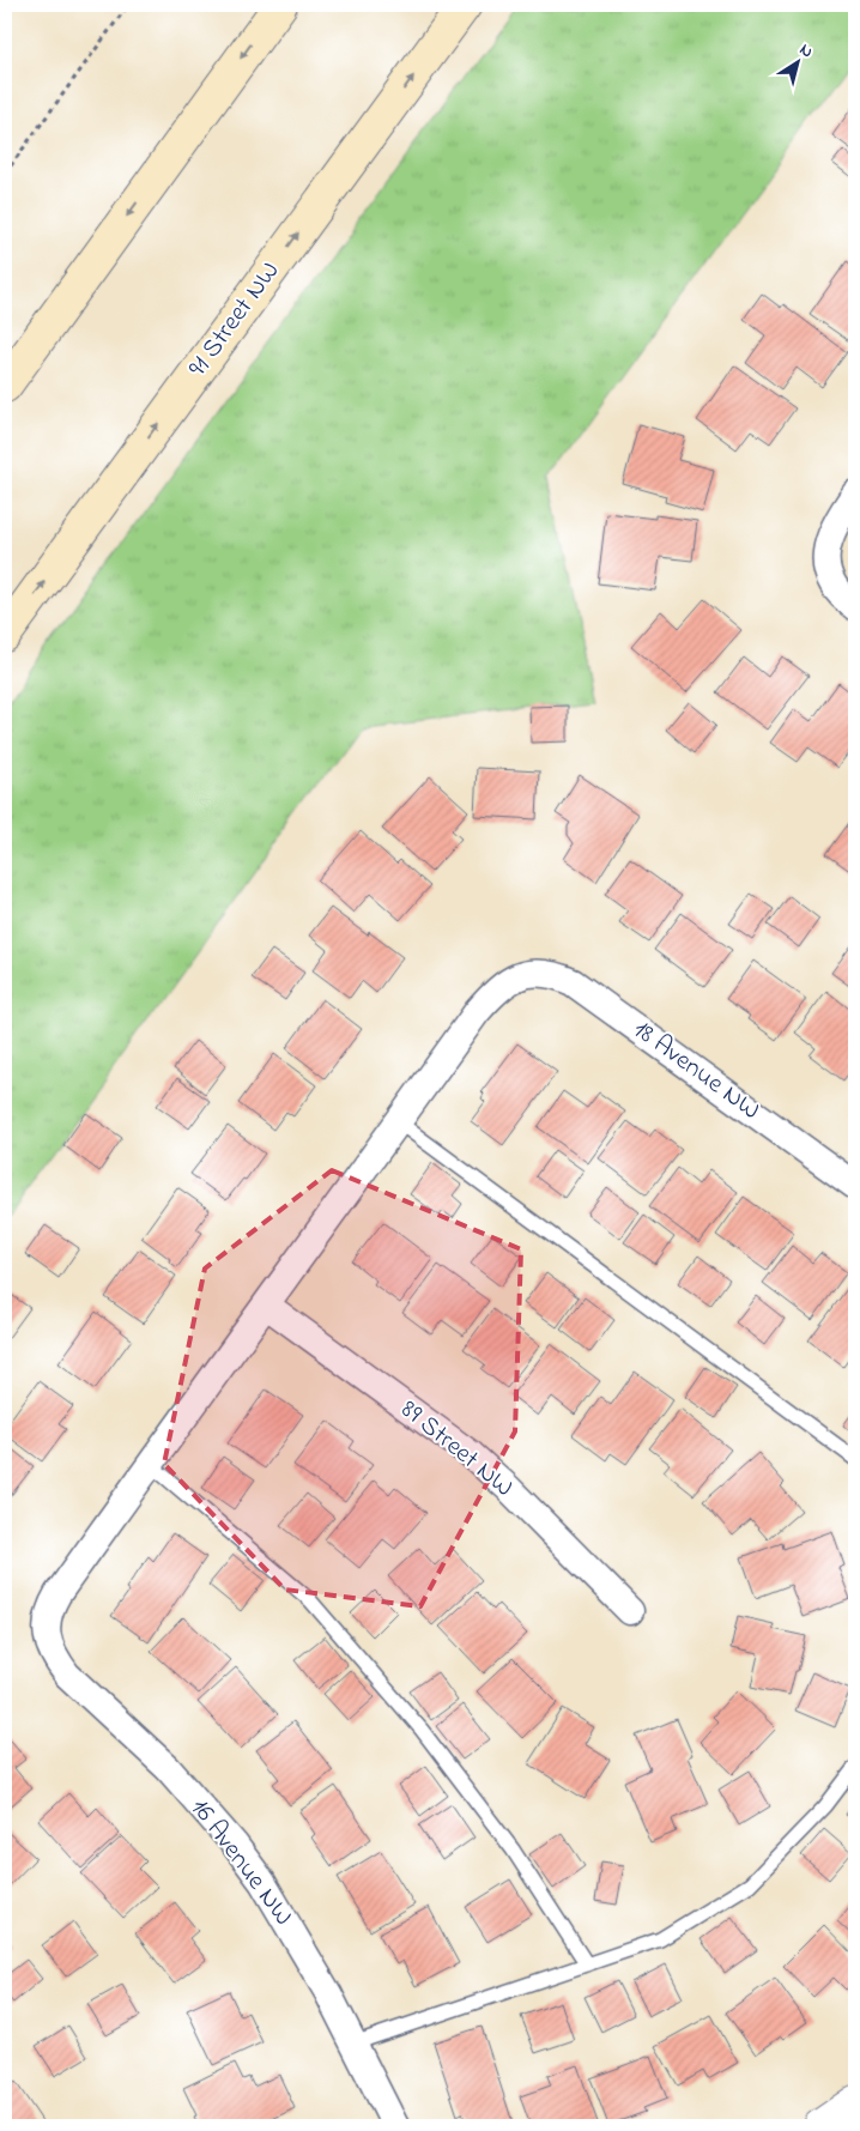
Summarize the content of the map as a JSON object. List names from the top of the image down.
{
  "streets": {
    "main road": ["91 Street NW"],
    "street": ["18 Avenue NW", "89 Street NW", "16 Avenue NW"]
  },
  "north": "top right"
}
